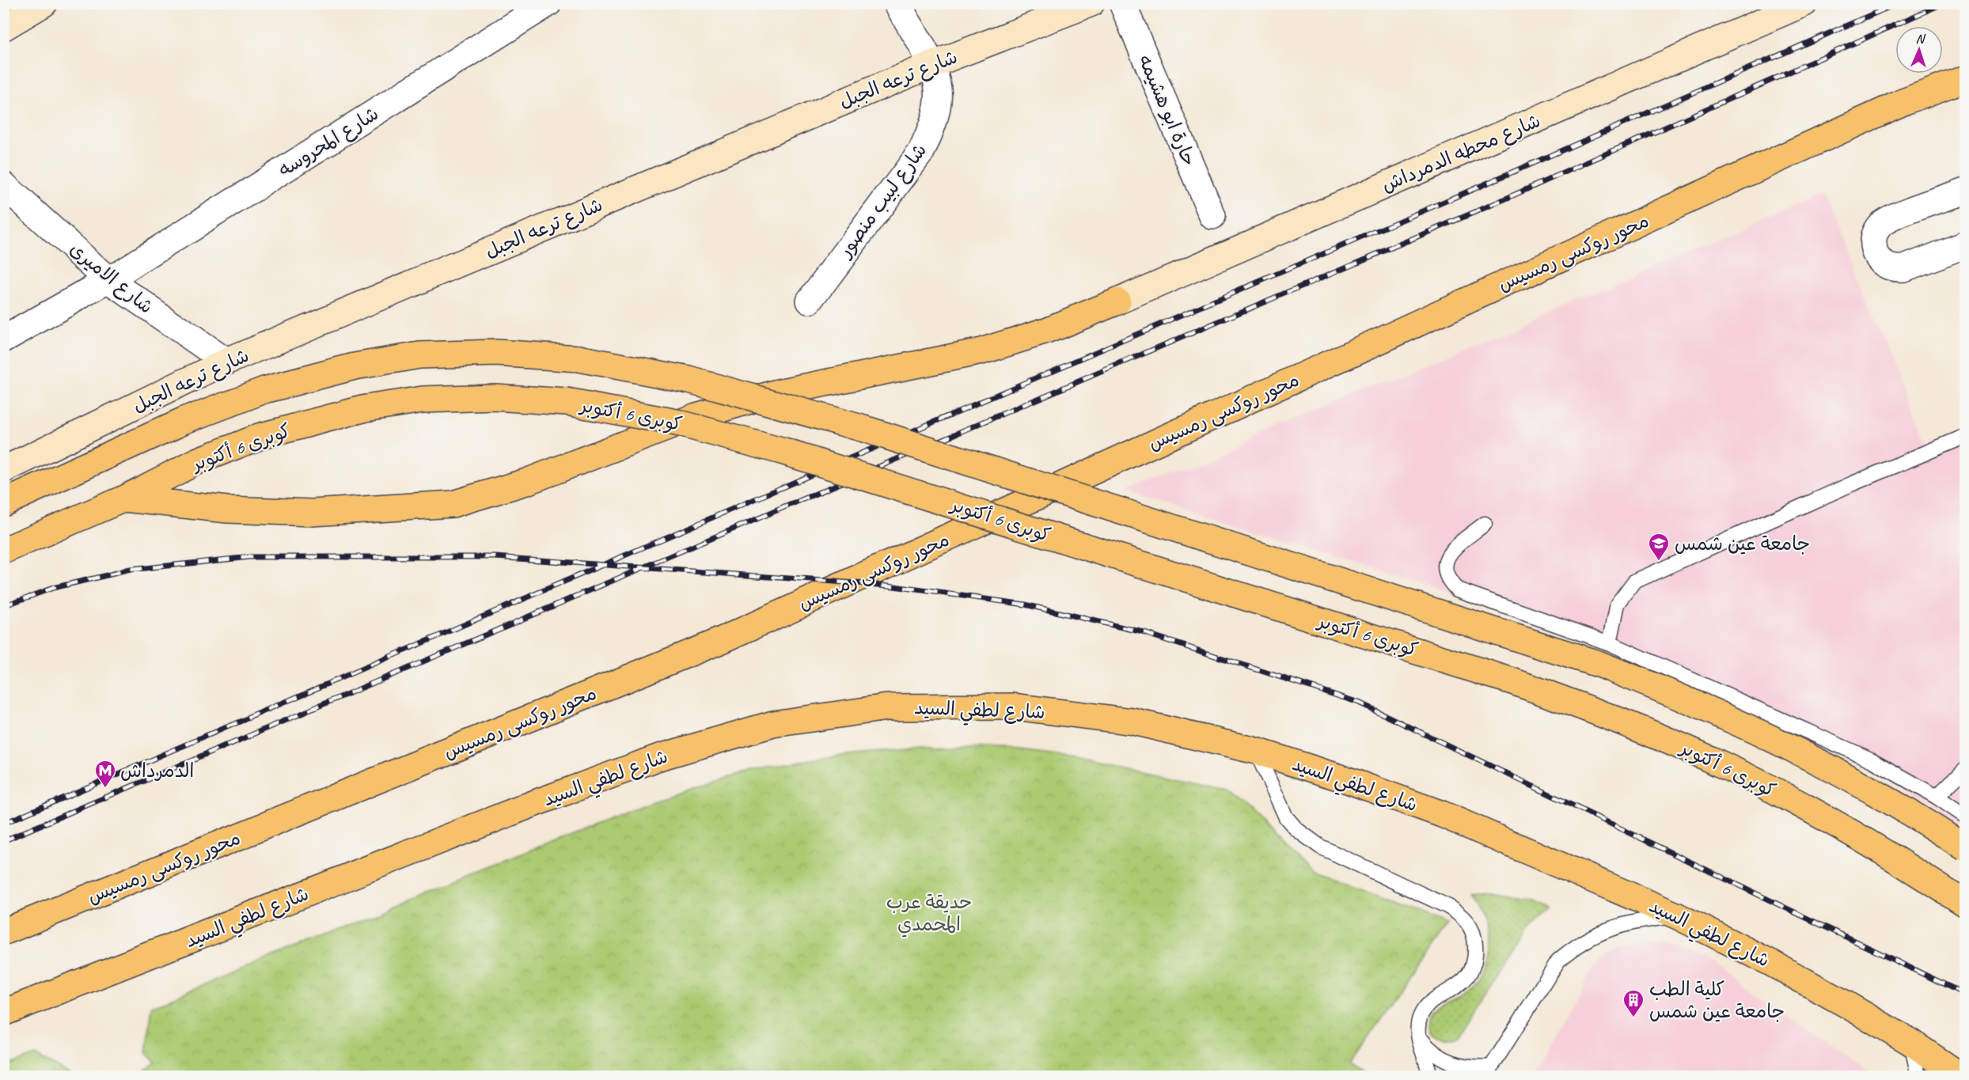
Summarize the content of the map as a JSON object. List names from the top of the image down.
{
  "streets": {
    "main road": [
      "شارع ترعه الجبل",
      "شارع محطه الدمرداش",
      "محور روكسى رمسيس",
      "كوبرى 6 أكتوبر",
      "شارع لطفي السيد"
    ],
    "street": [
      "حارة ابو هشيمه",
      "شارع المحروسه",
      "شارع لبيب منصور",
      "شارع الاميرى"
    ]
  },
  "crossings": [
    ["شارع ترعه الجبل", "شارع لبيب منصور"],
    ["شارع ترعه الجبل", "شارع الاميرى"],
    ["شارع المحروسه", "شارع الاميرى"],
    ["شارع محطه الدمرداش", "كوبرى 6 أكتوبر"]
  ],
  "parks": ["حديقة عرب المحمدي"],
  "places": {
    "school or university": ["جامعة عين شمس"],
    "metro station": ["الدمرداش"],
    "building": ["كلية الطب جامعة عين شمس"]
  },
  "north": "top"
}
